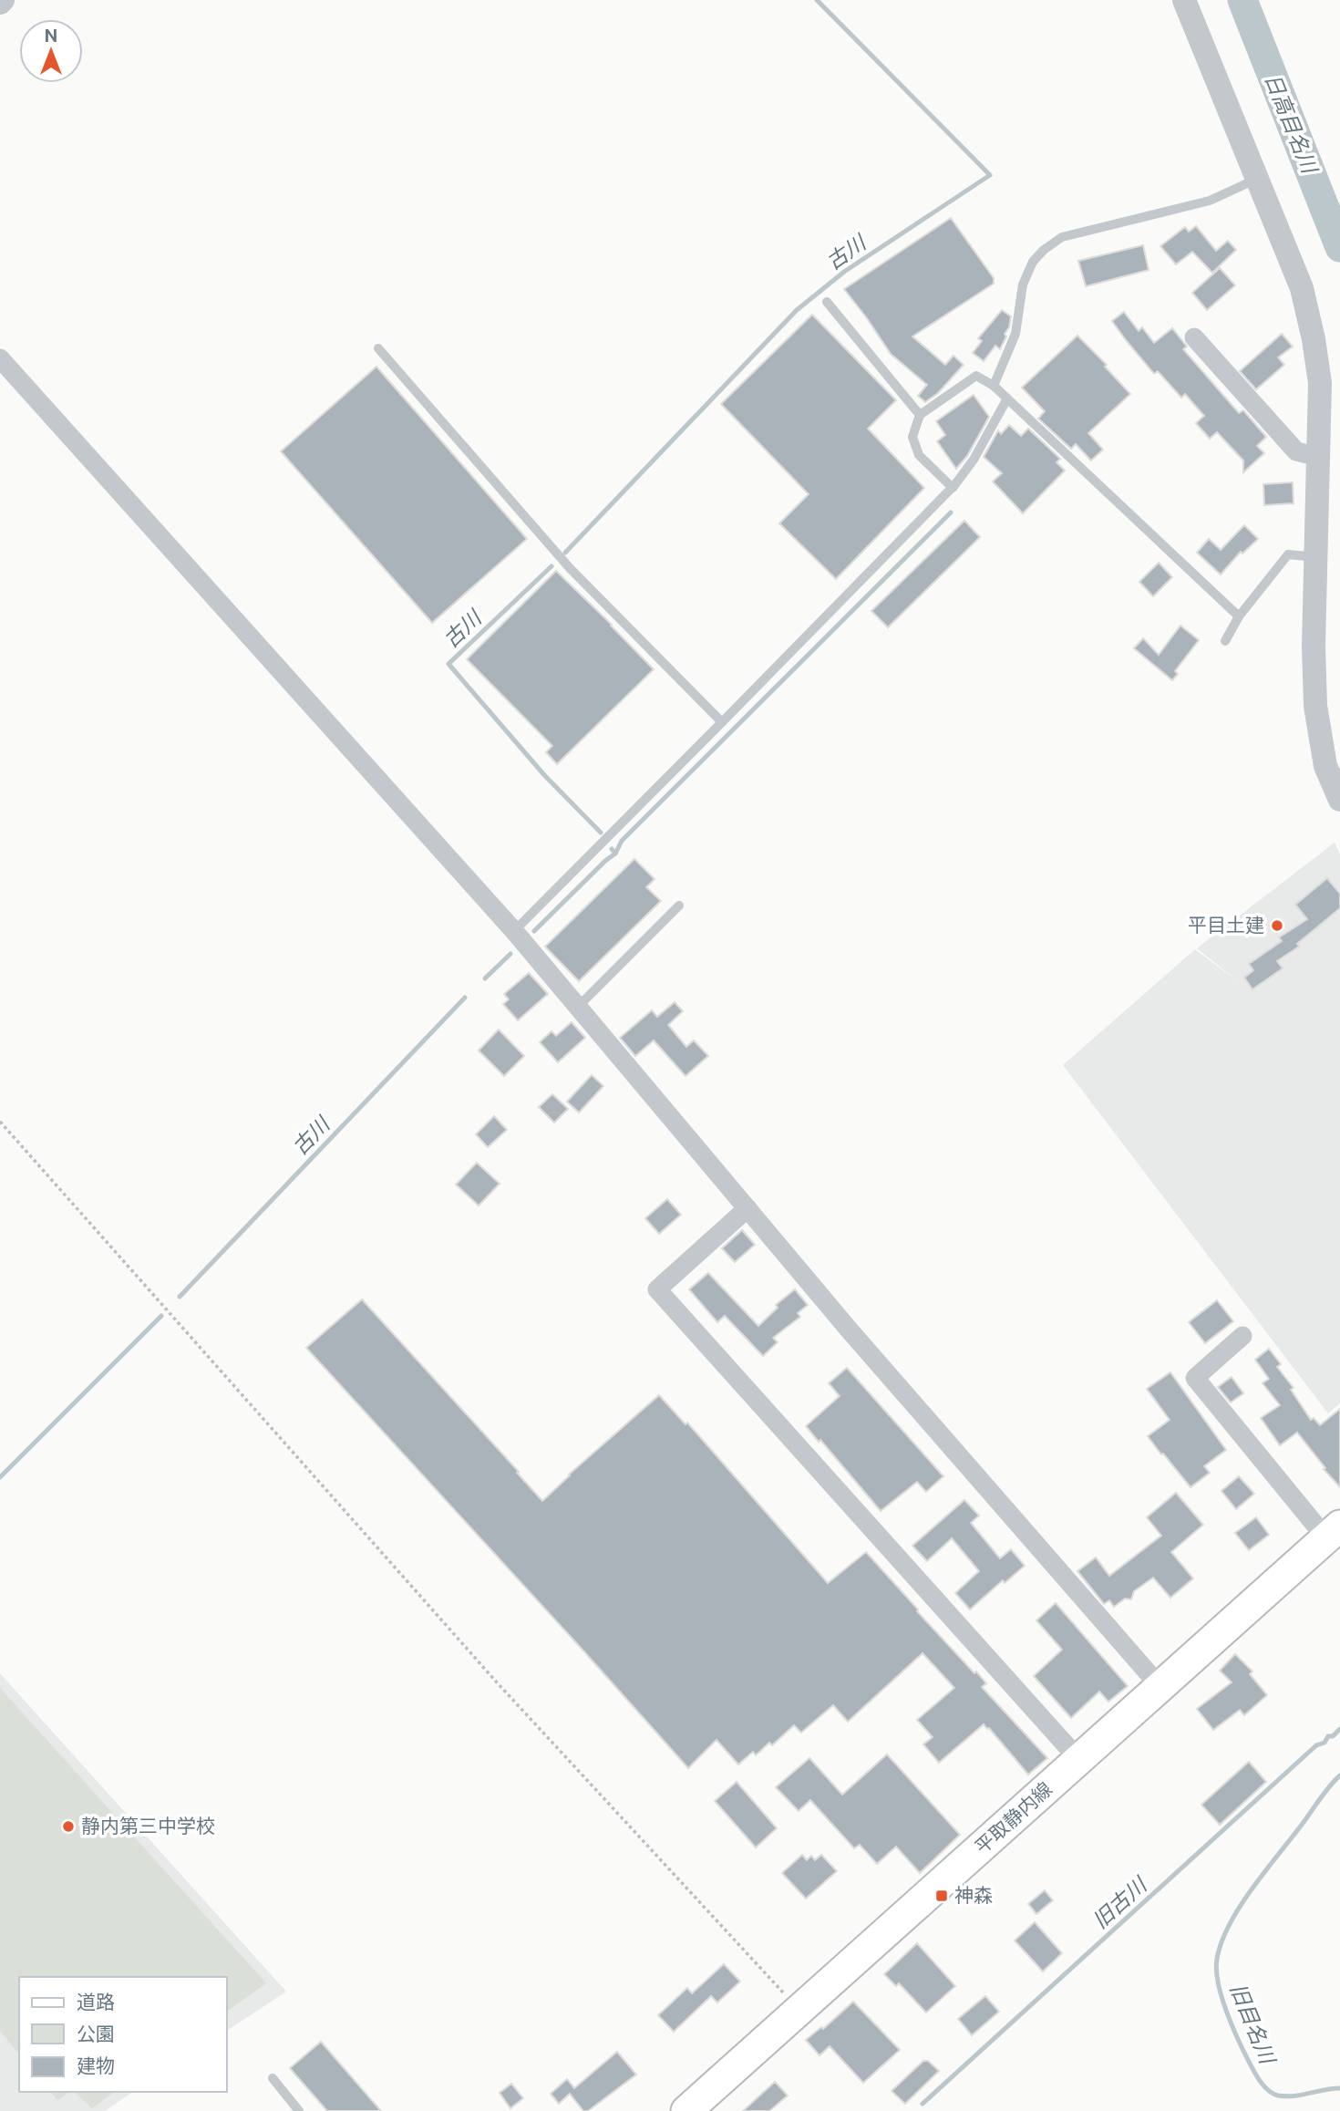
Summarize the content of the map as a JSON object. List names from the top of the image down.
{
  "streets": {
    "main road": ["平取静内線"]
  },
  "water": [
    "日高目名川",
    "古川",
    "旧古川",
    "旧目名川"
  ],
  "places": {
    "other": ["平目土建", "静内第三中学校"],
    "transit": ["神森"]
  },
  "legend": ["道路", "公園", "建物"],
  "north": "top"
}
